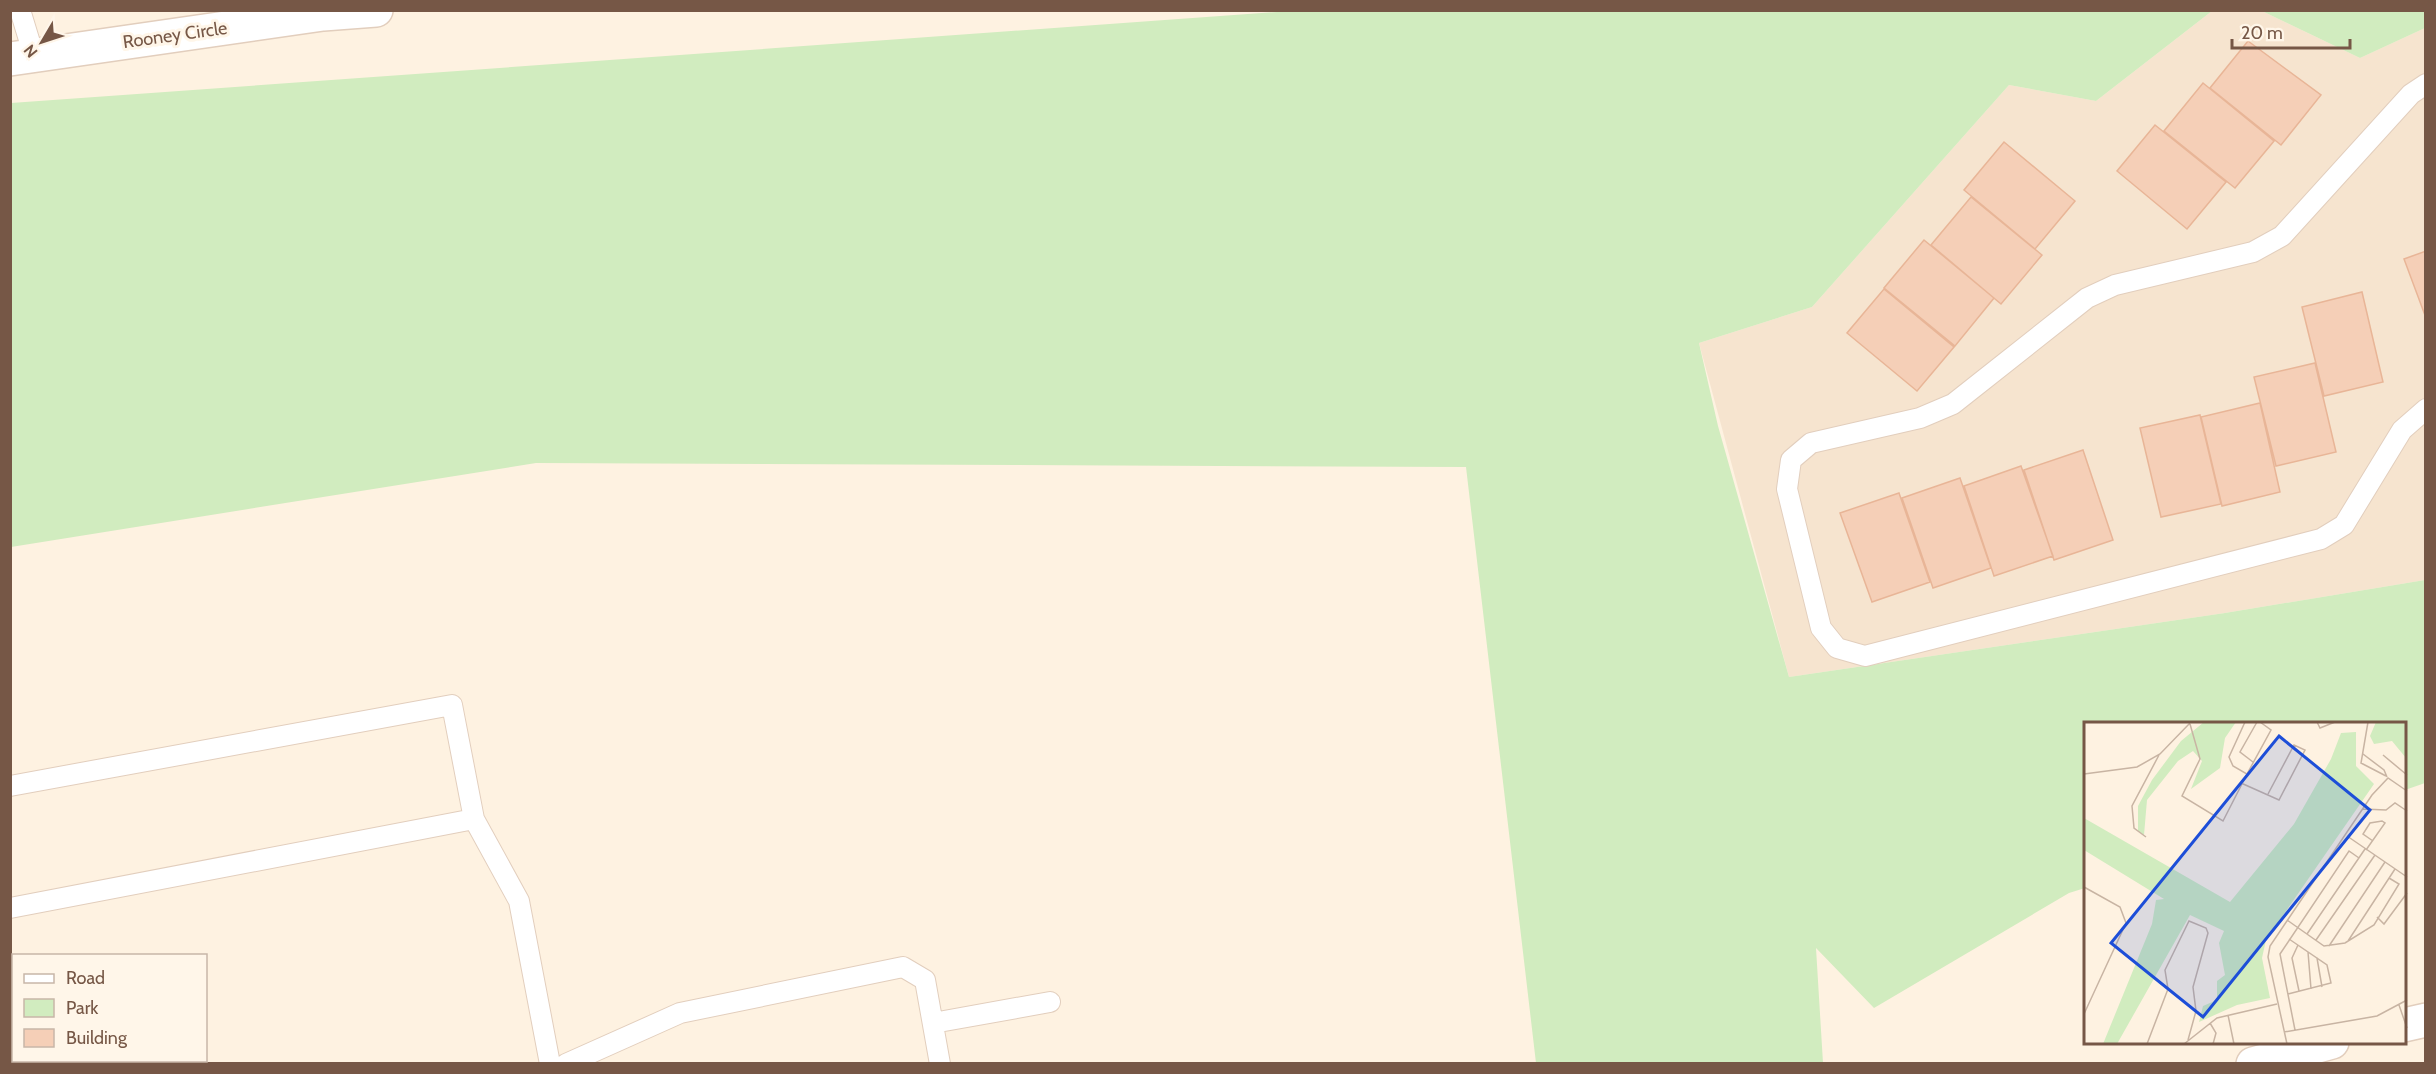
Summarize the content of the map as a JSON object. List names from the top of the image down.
{
  "streets": {
    "street": ["Rooney Circle"]
  },
  "legend": ["Road", "Park", "Building"],
  "scale_bar": "20 m",
  "north": "bottom left"
}
